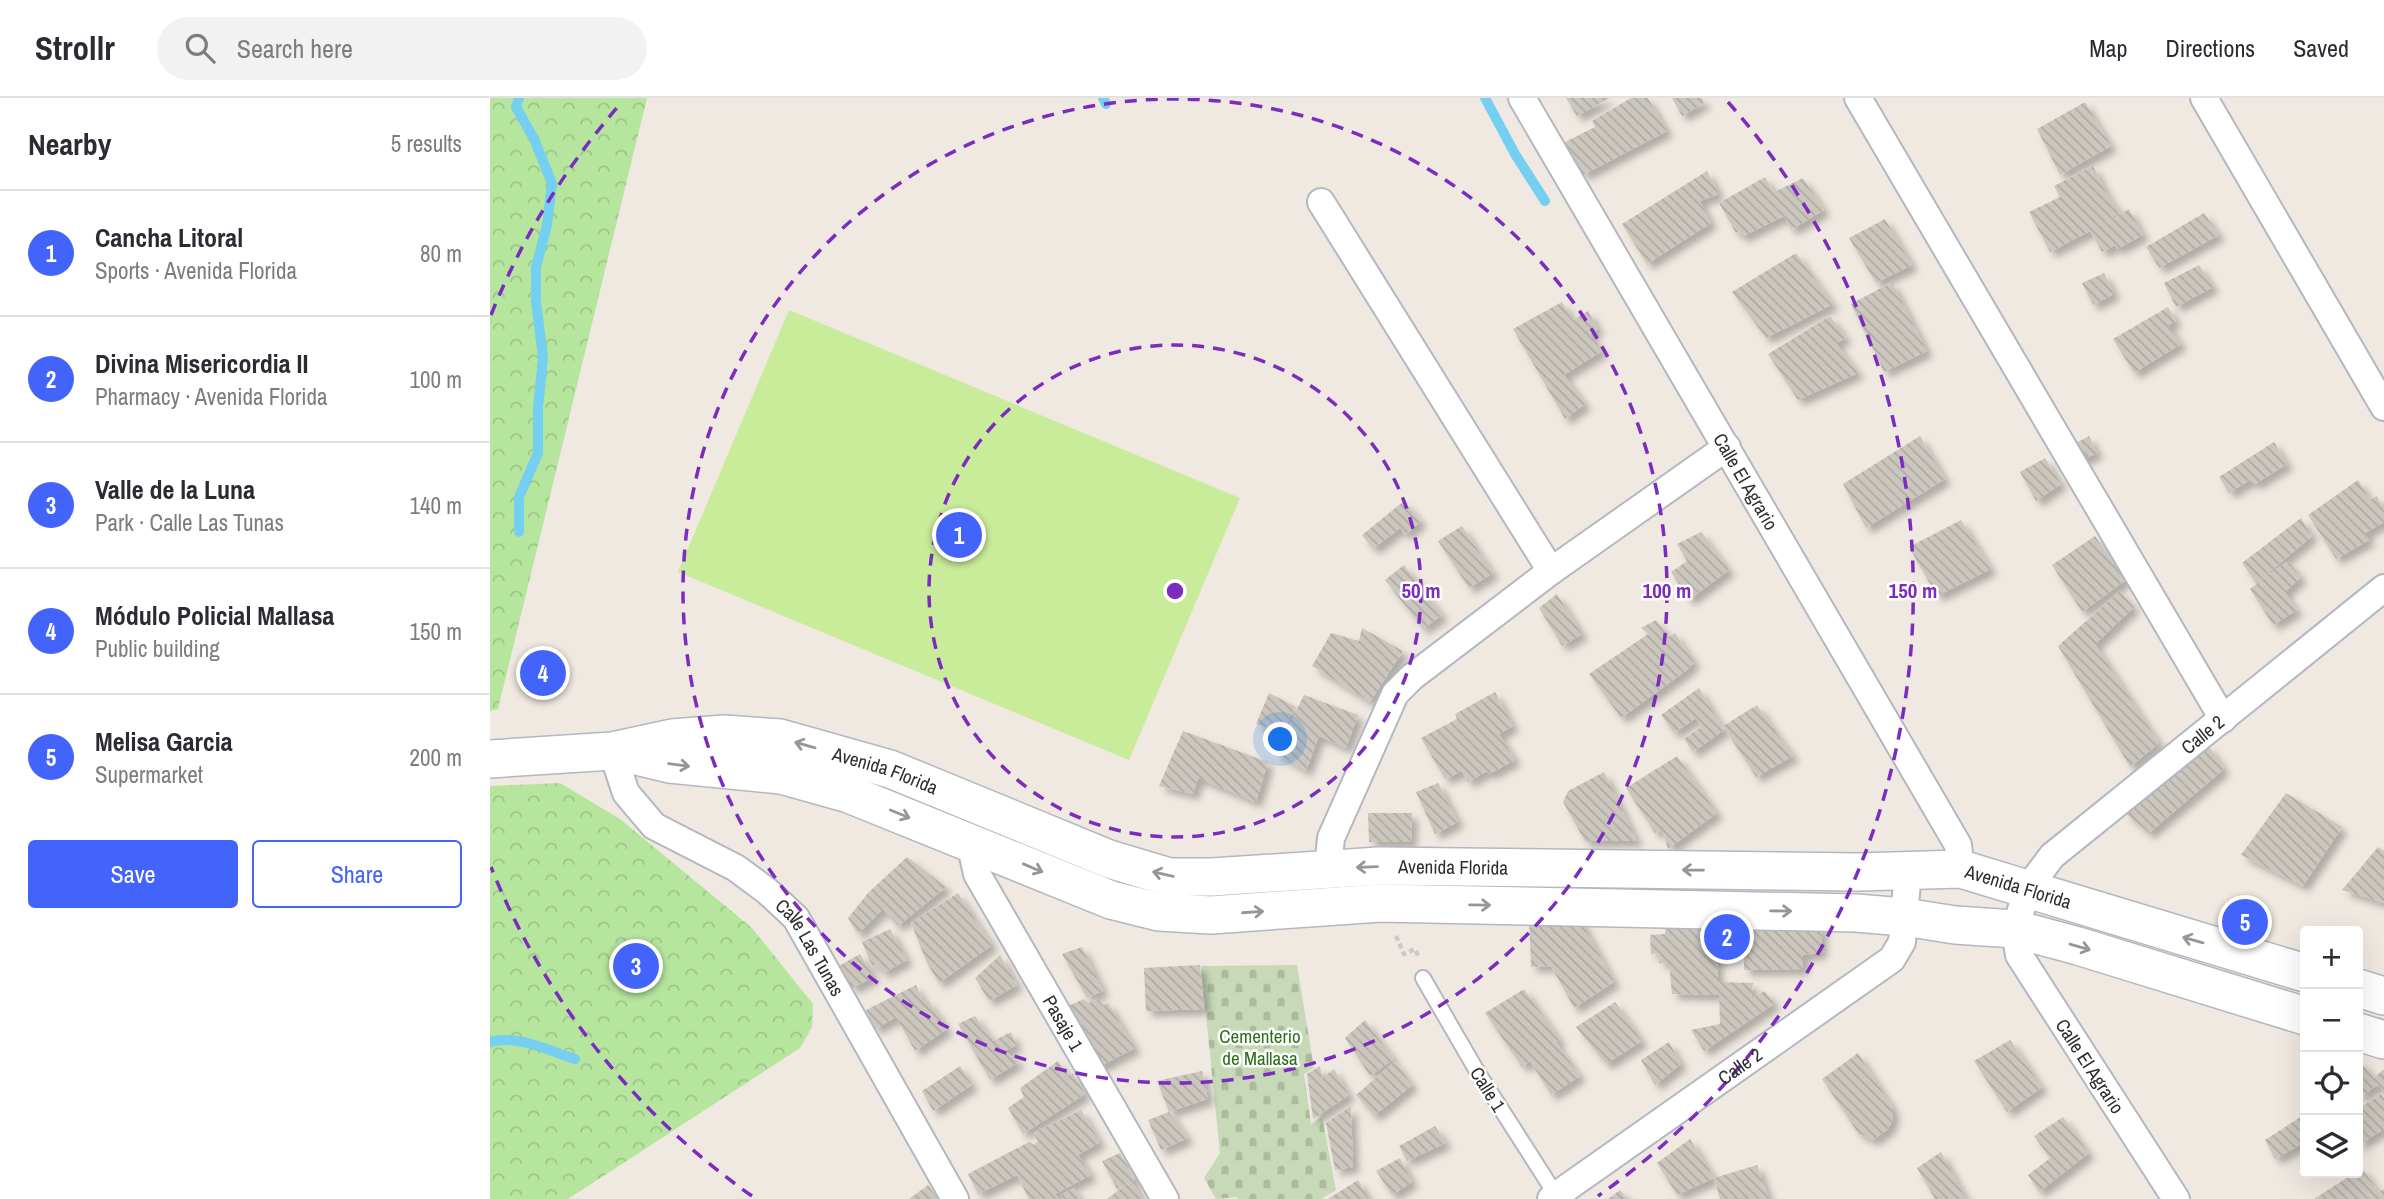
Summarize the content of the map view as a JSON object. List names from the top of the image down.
{
  "streets": {
    "main road": ["Avenida Florida"],
    "street": [
      "Calle El Agrario",
      "Calle 2",
      "Calle Las Tunas",
      "Pasaje 1"
    ],
    "lane": ["Calle 1"]
  },
  "crossings": [
    ["Calle El Agrario", "Calle 2"],
    ["Calle El Agrario", "Avenida Florida"],
    ["Calle 2", "Avenida Florida"],
    ["Calle 2", "Calle 1"],
    ["Avenida Florida", "Calle Las Tunas"],
    ["Avenida Florida", "Pasaje 1"]
  ],
  "parks": ["Cementerio de Mallasa"],
  "page": {
    "header": "Strollr",
    "search": "Search here",
    "nav": ["Map", "Directions", "Saved"],
    "heading": ["Nearby", "5 results"],
    "list": [
      {
        "mark": "1",
        "name": "Cancha Litoral",
        "note": "Sports · Avenida Florida",
        "value": "80 m"
      },
      {
        "mark": "2",
        "name": "Divina Misericordia II",
        "note": "Pharmacy · Avenida Florida",
        "value": "100 m"
      },
      {
        "mark": "3",
        "name": "Valle de la Luna",
        "note": "Park · Calle Las Tunas",
        "value": "140 m"
      },
      {
        "mark": "4",
        "name": "Módulo Policial Mallasa",
        "note": "Public building",
        "value": "150 m"
      },
      {
        "mark": "5",
        "name": "Melisa Garcia",
        "note": "Supermarket",
        "value": "200 m"
      }
    ],
    "pins": [
      "1",
      "4",
      "5",
      "2",
      "3"
    ],
    "buttons": ["Save", "Share"],
    "map_buttons": ["+", "−"]
  },
  "rings": ["50 m", "100 m", "150 m"]
}
